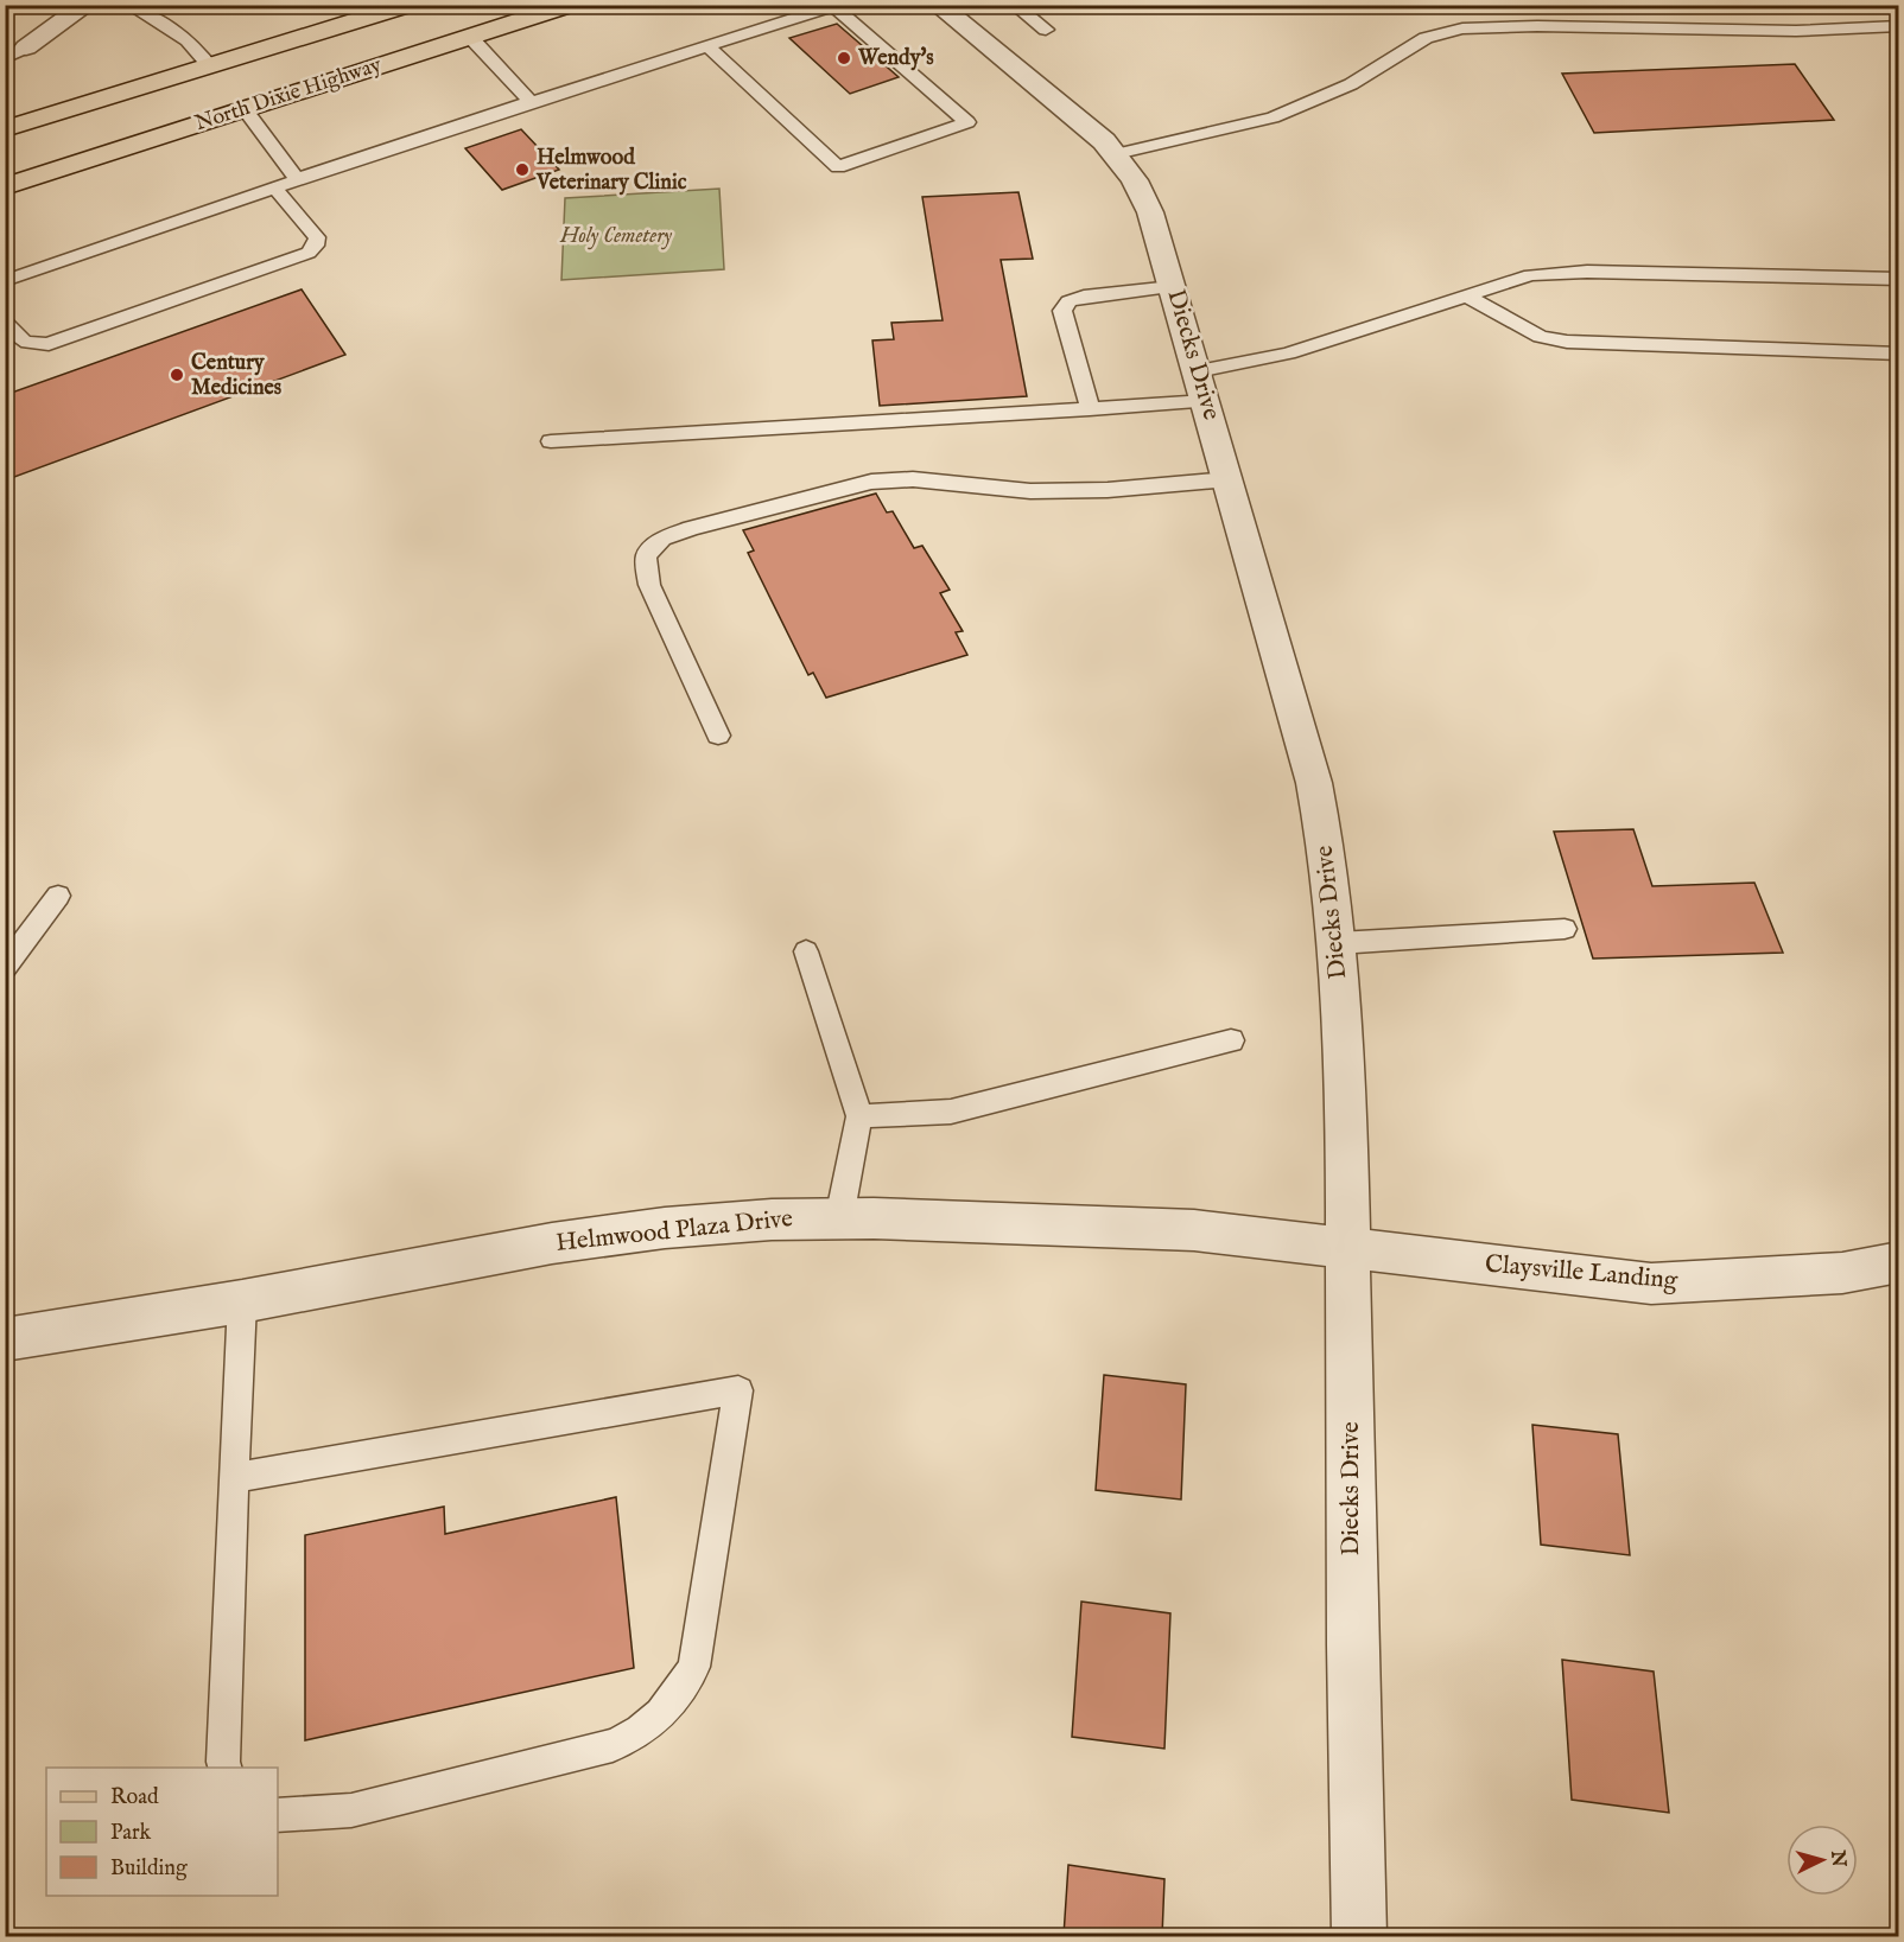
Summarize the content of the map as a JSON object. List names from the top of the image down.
{
  "streets": {
    "main road": ["North Dixie Highway"],
    "street": ["Diecks Drive", "Helmwood Plaza Drive", "Claysville Landing"]
  },
  "crossings": [
    ["Diecks Drive", "Helmwood Plaza Drive"],
    ["Diecks Drive", "Claysville Landing"],
    ["Helmwood Plaza Drive", "Claysville Landing"]
  ],
  "parks": ["Holy Cemetery"],
  "places": ["Wendy's", "Helmwood Veterinary Clinic", "Century Medicines"],
  "legend": ["Road", "Park", "Building"],
  "north": "right"
}
